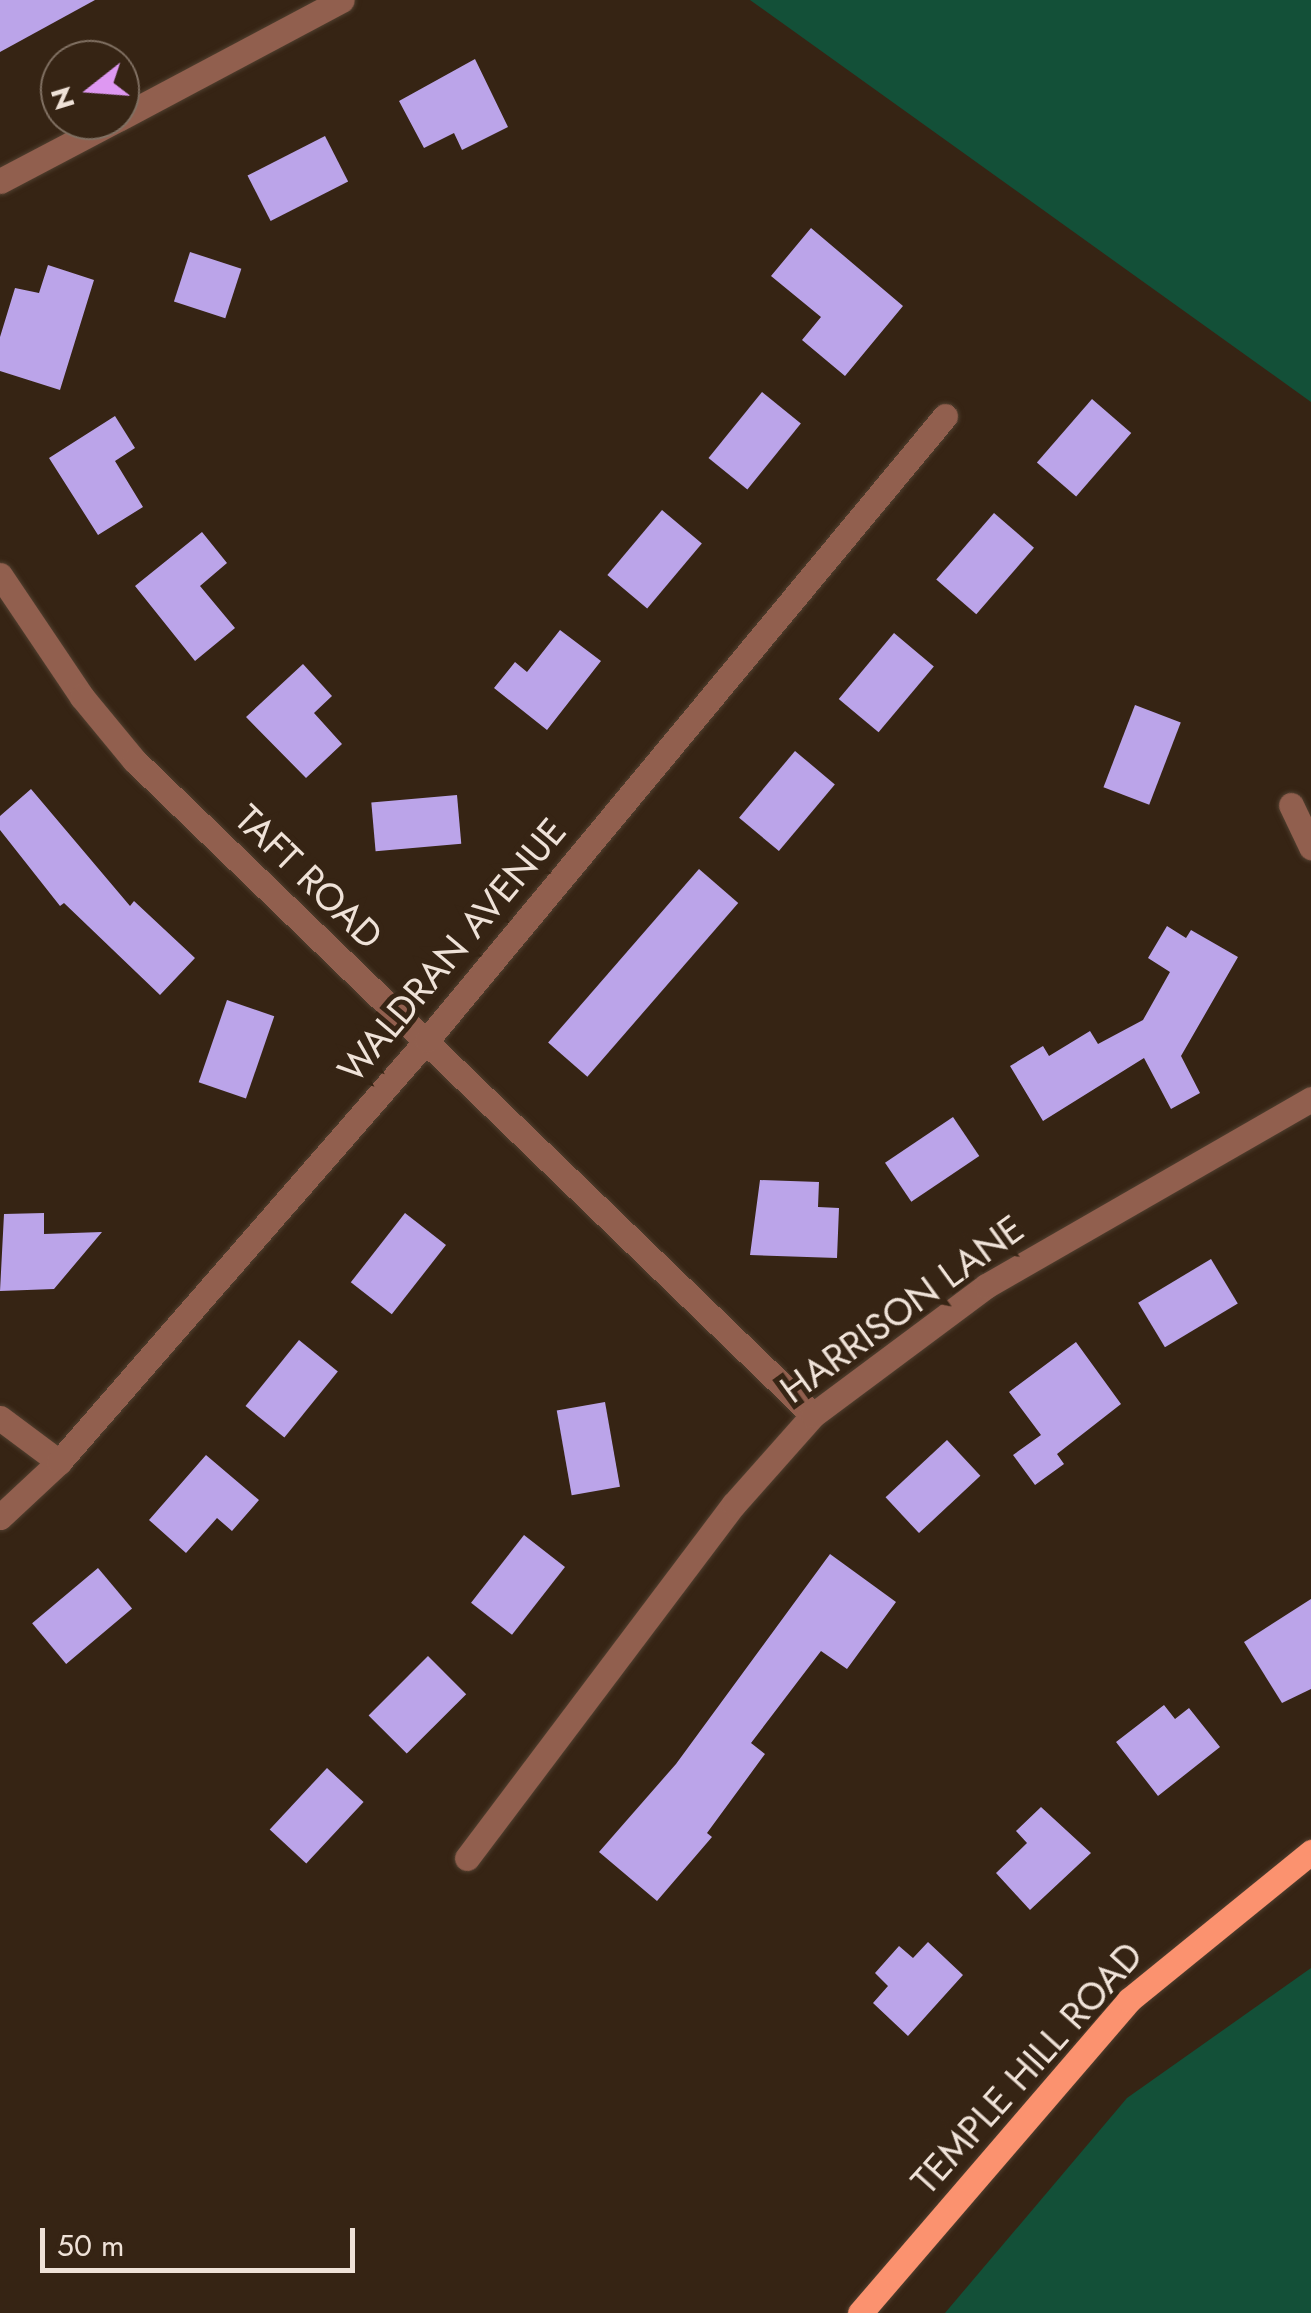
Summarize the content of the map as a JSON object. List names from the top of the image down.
{
  "streets": {
    "main road": ["TEMPLE HILL ROAD"],
    "street": ["TAFT ROAD", "WALDRAN AVENUE", "HARRISON LANE"]
  },
  "crossings": [
    ["TAFT ROAD", "WALDRAN AVENUE"],
    ["TAFT ROAD", "HARRISON LANE"]
  ],
  "scale_bar": "50 m",
  "north": "left"
}
